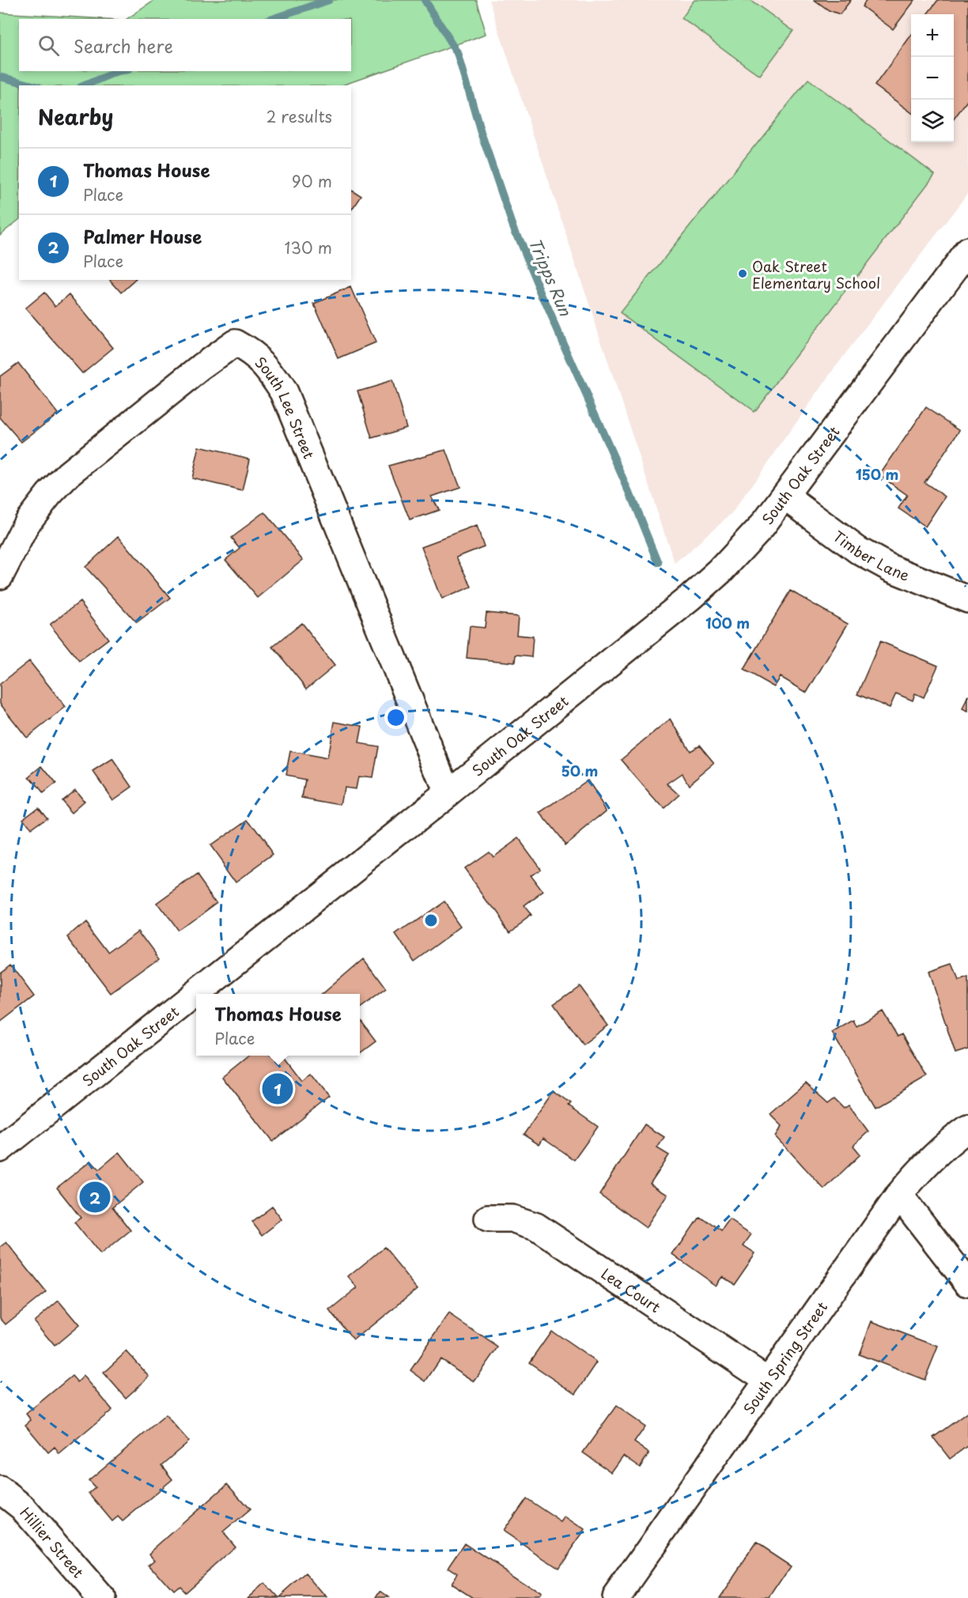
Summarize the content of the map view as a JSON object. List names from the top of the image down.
{
  "streets": {
    "street": [
      "South Lee Street",
      "South Oak Street",
      "Timber Lane",
      "Lea Court",
      "South Spring Street",
      "Hillier Street"
    ]
  },
  "crossings": [
    ["South Lee Street", "South Oak Street"],
    ["South Oak Street", "Timber Lane"],
    ["Lea Court", "South Spring Street"]
  ],
  "water": ["Tripps Run"],
  "places": ["Oak Street Elementary School"],
  "page": {
    "map_buttons": ["+", "−"],
    "search": "Search here",
    "heading": ["Nearby", "2 results"],
    "list": [
      {
        "mark": "1",
        "name": "Thomas House",
        "note": "Place",
        "value": "90 m"
      },
      {
        "mark": "2",
        "name": "Palmer House",
        "note": "Place",
        "value": "130 m"
      }
    ],
    "popup": ["Thomas House", "Place"],
    "pins": ["1", "2"]
  },
  "rings": ["150 m", "100 m", "50 m"]
}
